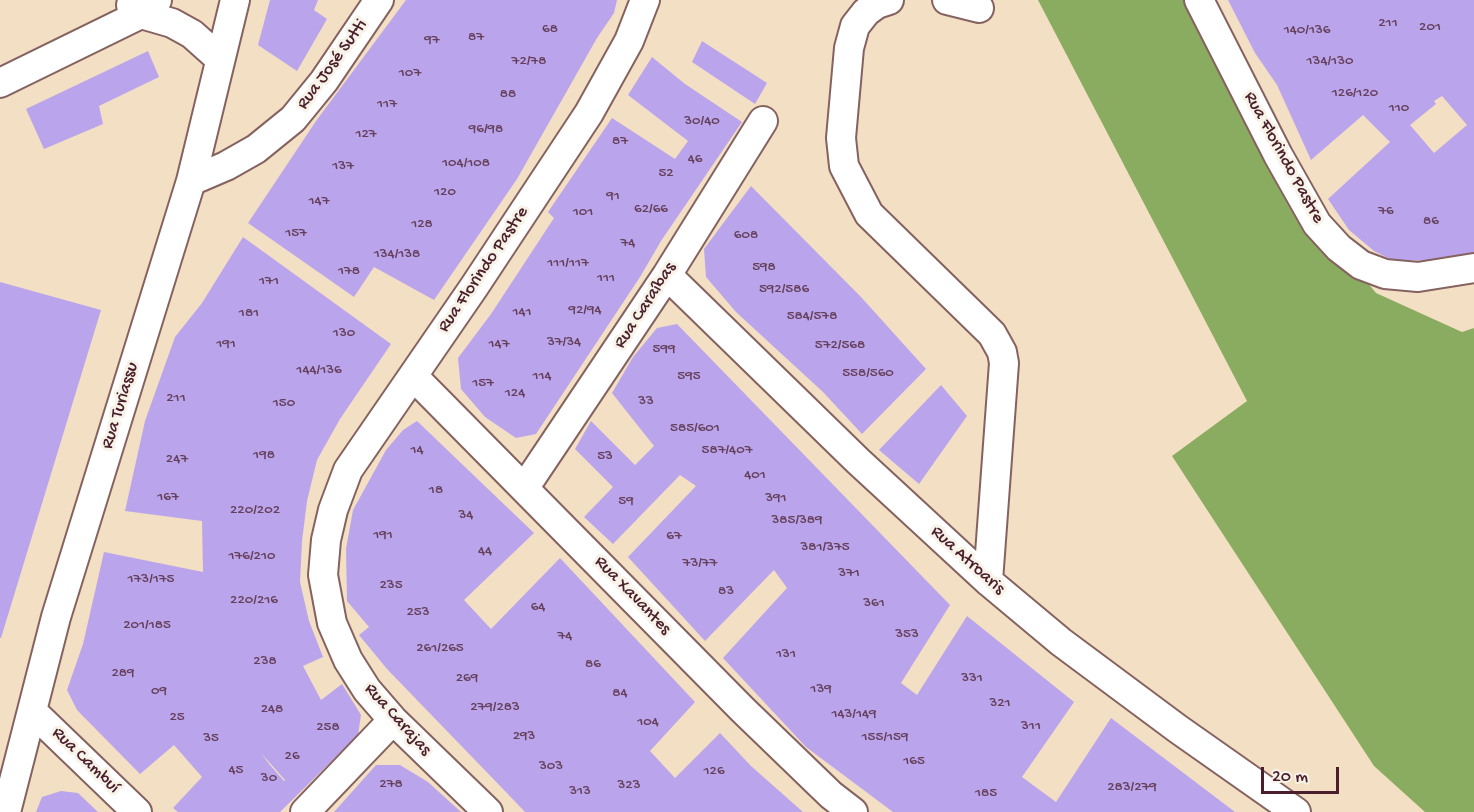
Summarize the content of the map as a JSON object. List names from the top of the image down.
{
  "streets": {
    "street": [
      "Rua José Sutti",
      "Rua Florindo Pastre",
      "Rua Caraíbas",
      "Rua Turiassu",
      "Rua Atroaris",
      "Rua Xavantes",
      "Rua Carajas",
      "Rua Cambuí"
    ]
  },
  "crossings": [
    ["Rua José Sutti", "Rua Turiassu"],
    ["Rua Florindo Pastre", "Rua Xavantes"],
    ["Rua Florindo Pastre", "Rua Carajas"],
    ["Rua Caraíbas", "Rua Atroaris"],
    ["Rua Caraíbas", "Rua Xavantes"],
    ["Rua Turiassu", "Rua Cambuí"]
  ],
  "house_numbers": [
    "211",
    "201",
    "68",
    "140/136",
    "87",
    "97",
    "72/78",
    "134/130",
    "107",
    "126/120",
    "88",
    "117",
    "110",
    "30/40",
    "96/98",
    "127",
    "87",
    "46",
    "104/108",
    "137",
    "52",
    "120",
    "91",
    "147",
    "62/66",
    "76",
    "101",
    "86",
    "128",
    "157",
    "608",
    "74",
    "134/138",
    "111/117",
    "598",
    "178",
    "111",
    "171",
    "592/586",
    "92/94",
    "141",
    "181",
    "584/578",
    "130",
    "37/34",
    "191",
    "147",
    "572/568",
    "599",
    "144/136",
    "558/560",
    "114",
    "595",
    "157",
    "124",
    "211",
    "33",
    "150",
    "585/601",
    "14",
    "587/407",
    "198",
    "53",
    "247",
    "401",
    "18",
    "167",
    "391",
    "59",
    "220/202",
    "34",
    "385/389",
    "191",
    "67",
    "381/375",
    "44",
    "176/210",
    "73/77",
    "371",
    "173/175",
    "235",
    "83",
    "220/216",
    "361",
    "64",
    "253",
    "201/185",
    "353",
    "74",
    "261/265",
    "131",
    "238",
    "86",
    "289",
    "269",
    "331",
    "139",
    "09",
    "84",
    "321",
    "279/283",
    "248",
    "143/149",
    "25",
    "104",
    "311",
    "258",
    "293",
    "155/159",
    "35",
    "26",
    "165",
    "303",
    "45",
    "126",
    "30",
    "278",
    "323",
    "283/279",
    "313",
    "185"
  ],
  "scale_bar": "20 m"
}
